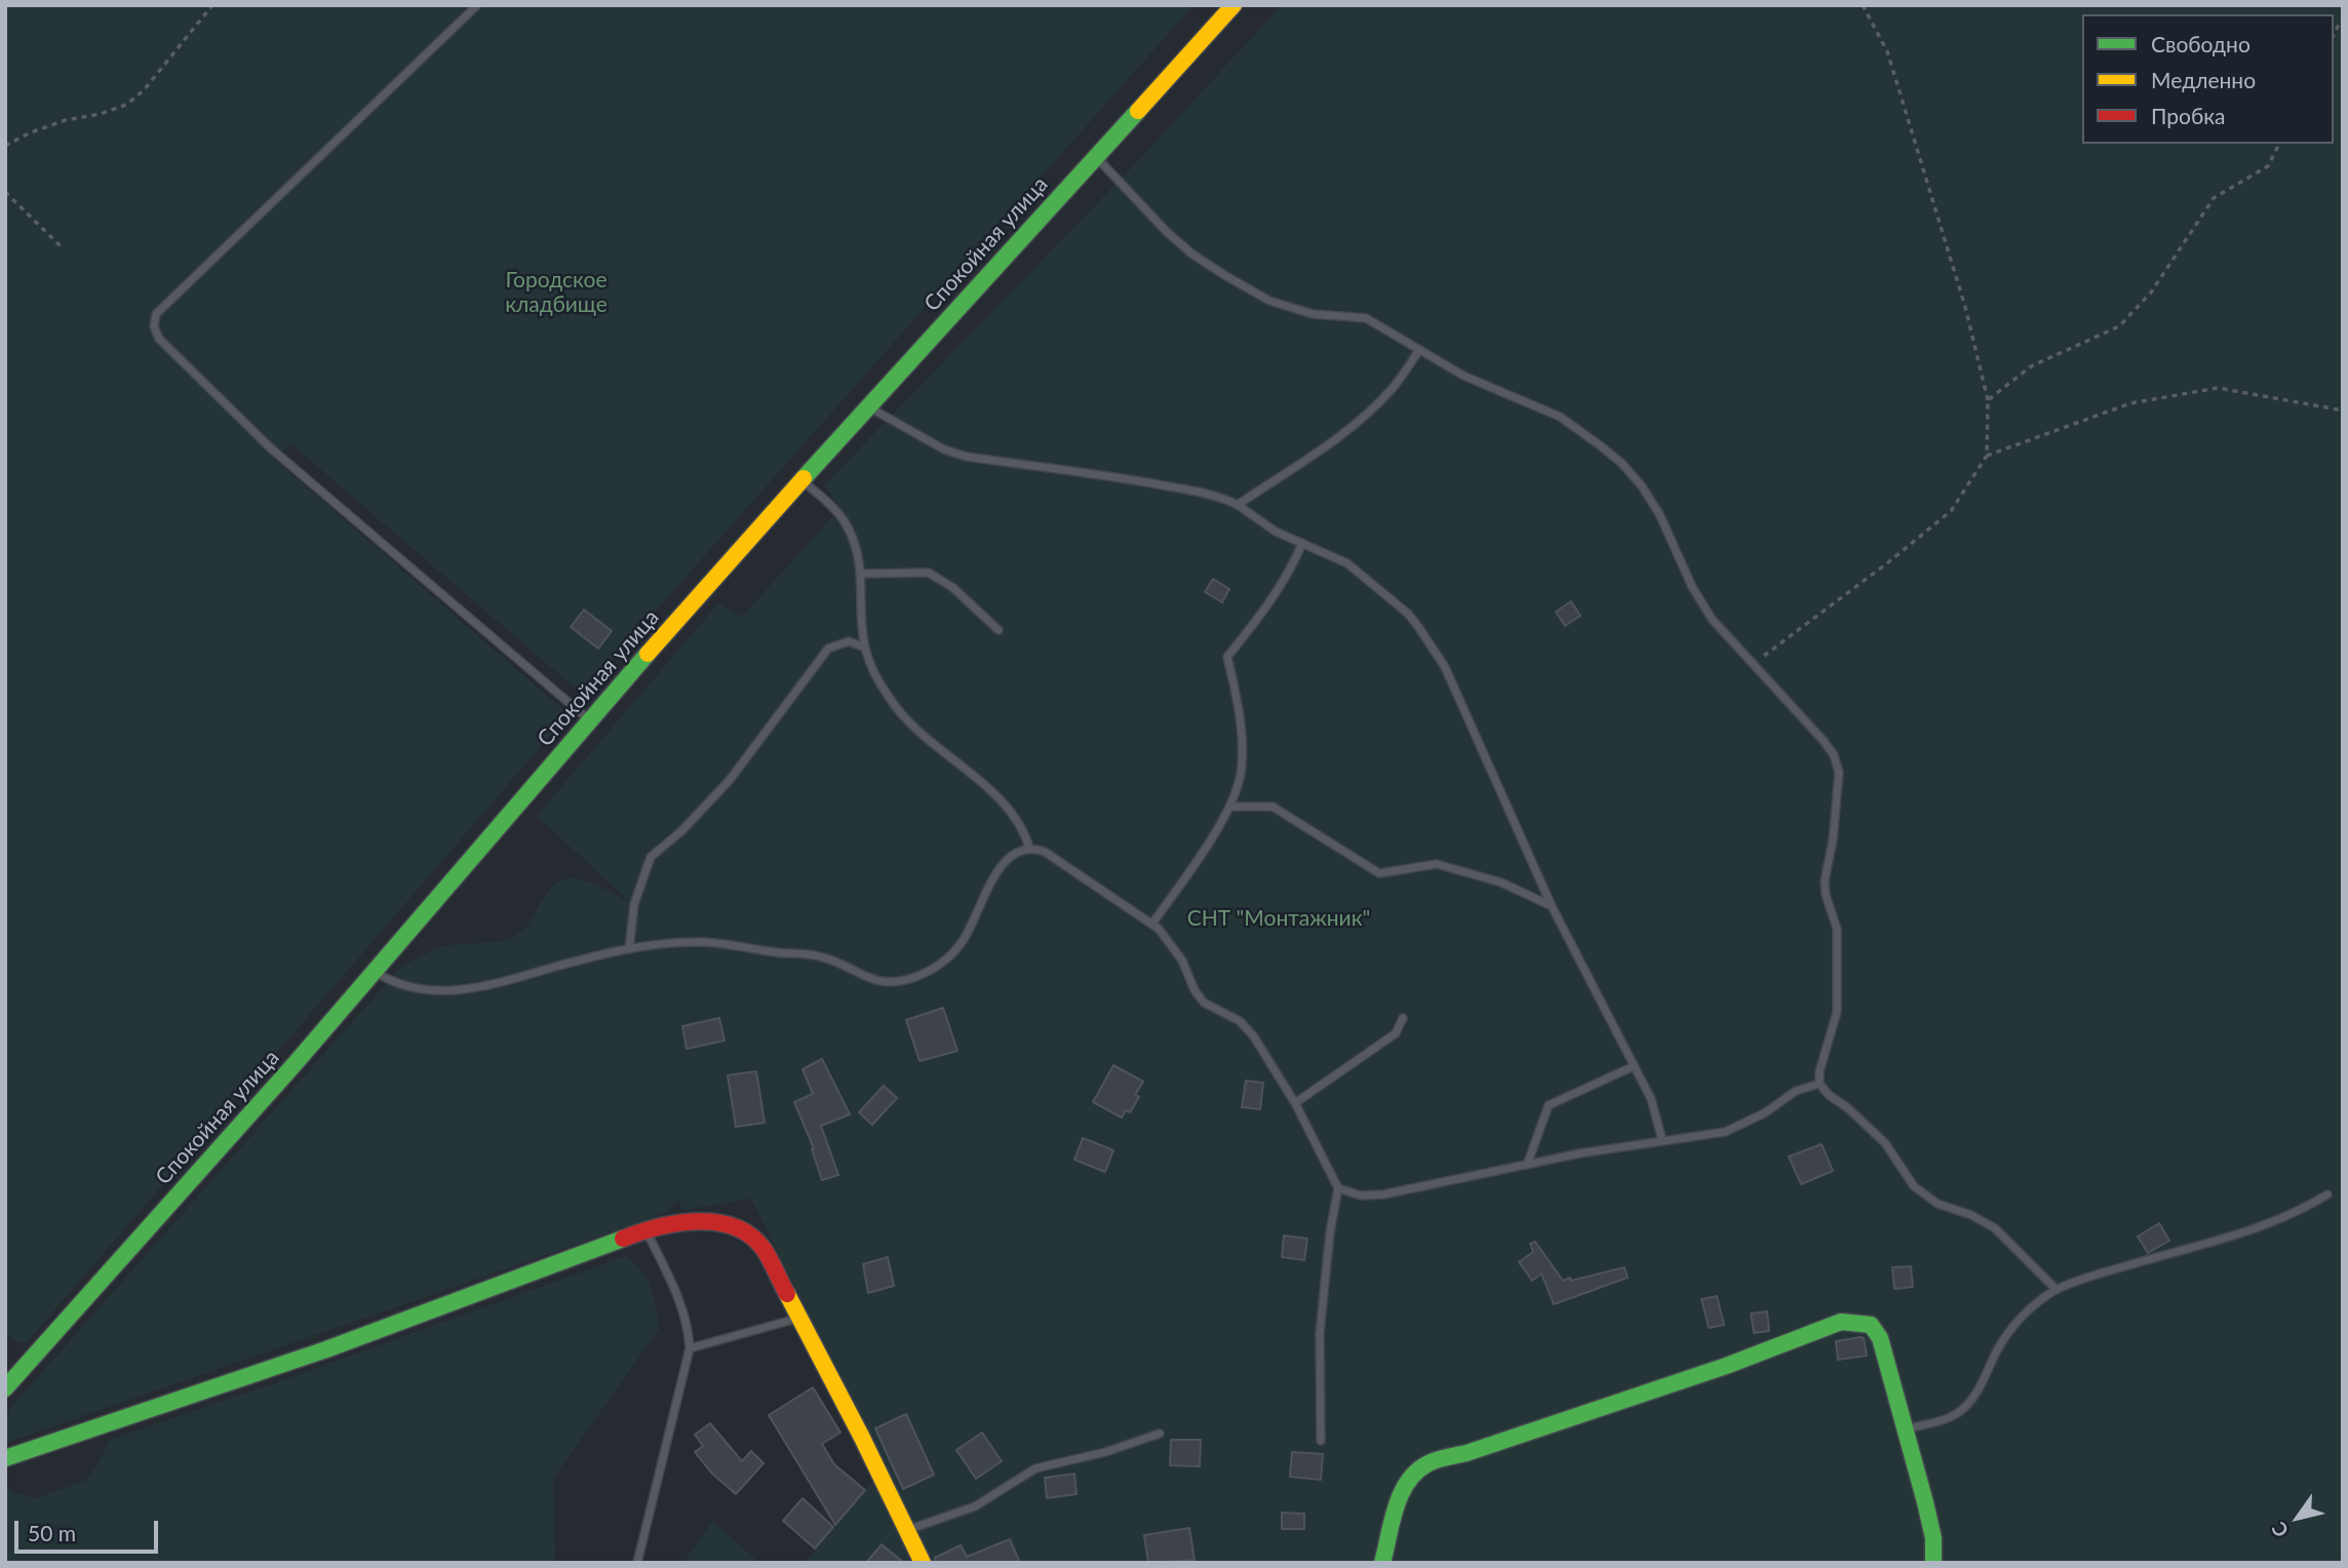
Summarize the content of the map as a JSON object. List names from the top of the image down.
{
  "streets": {
    "street": ["Спокойная улица"]
  },
  "parks": ["Городское кладбище", "СНТ \"Монтажник\""],
  "legend": ["Свободно", "Медленно", "Пробка"],
  "scale_bar": "50 m",
  "north": "bottom left"
}
